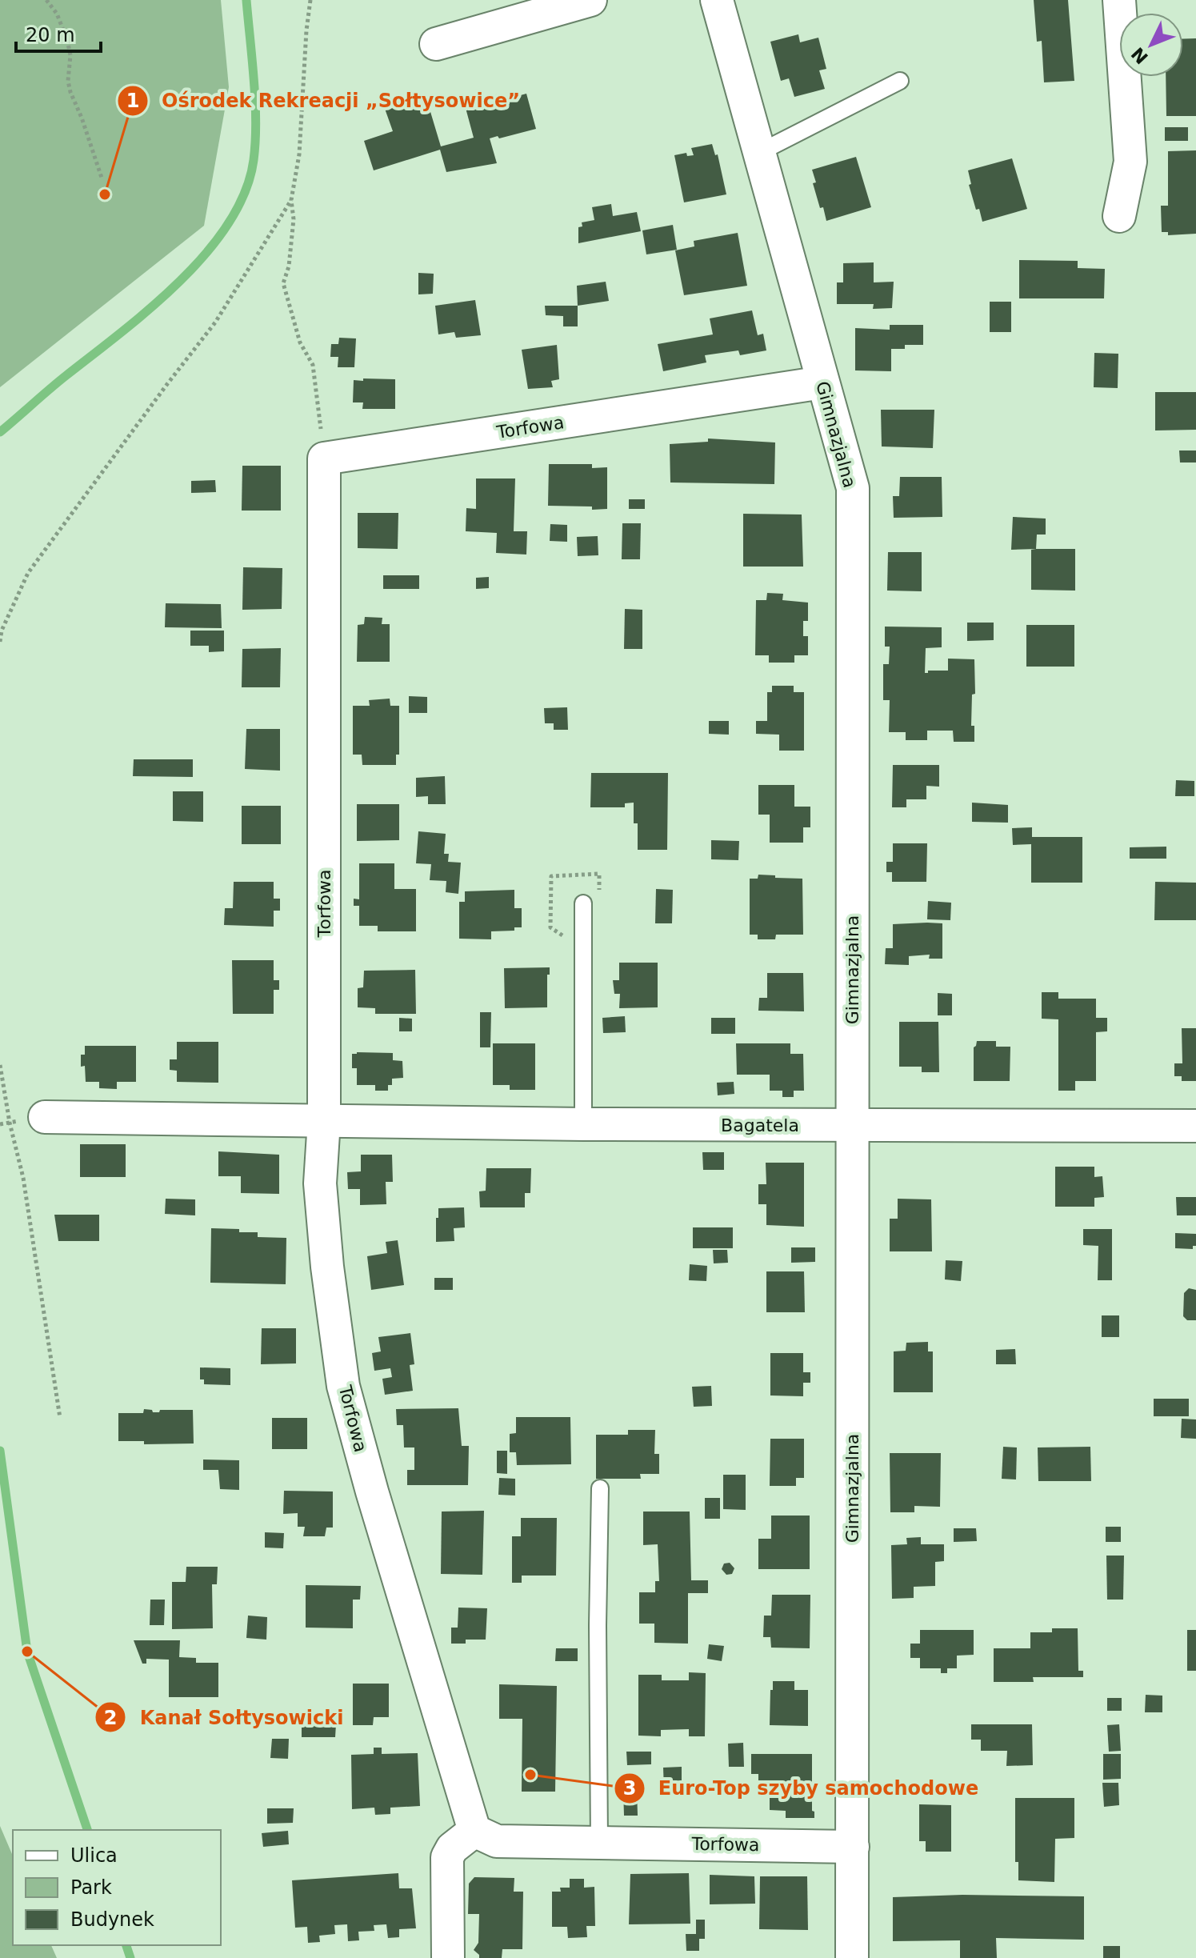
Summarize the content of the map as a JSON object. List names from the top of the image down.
{
  "streets": {
    "street": ["Torfowa", "Gimnazjalna", "Bagatela"]
  },
  "crossings": [
    ["Torfowa", "Gimnazjalna"],
    ["Torfowa", "Bagatela"],
    ["Gimnazjalna", "Bagatela"]
  ],
  "places": ["Ośrodek Rekreacji „Sołtysowice”", "Kanał Sołtysowicki", "Euro-Top szyby samochodowe"],
  "legend": ["Ulica", "Park", "Budynek"],
  "scale_bar": "20 m",
  "north": "bottom left"
}
